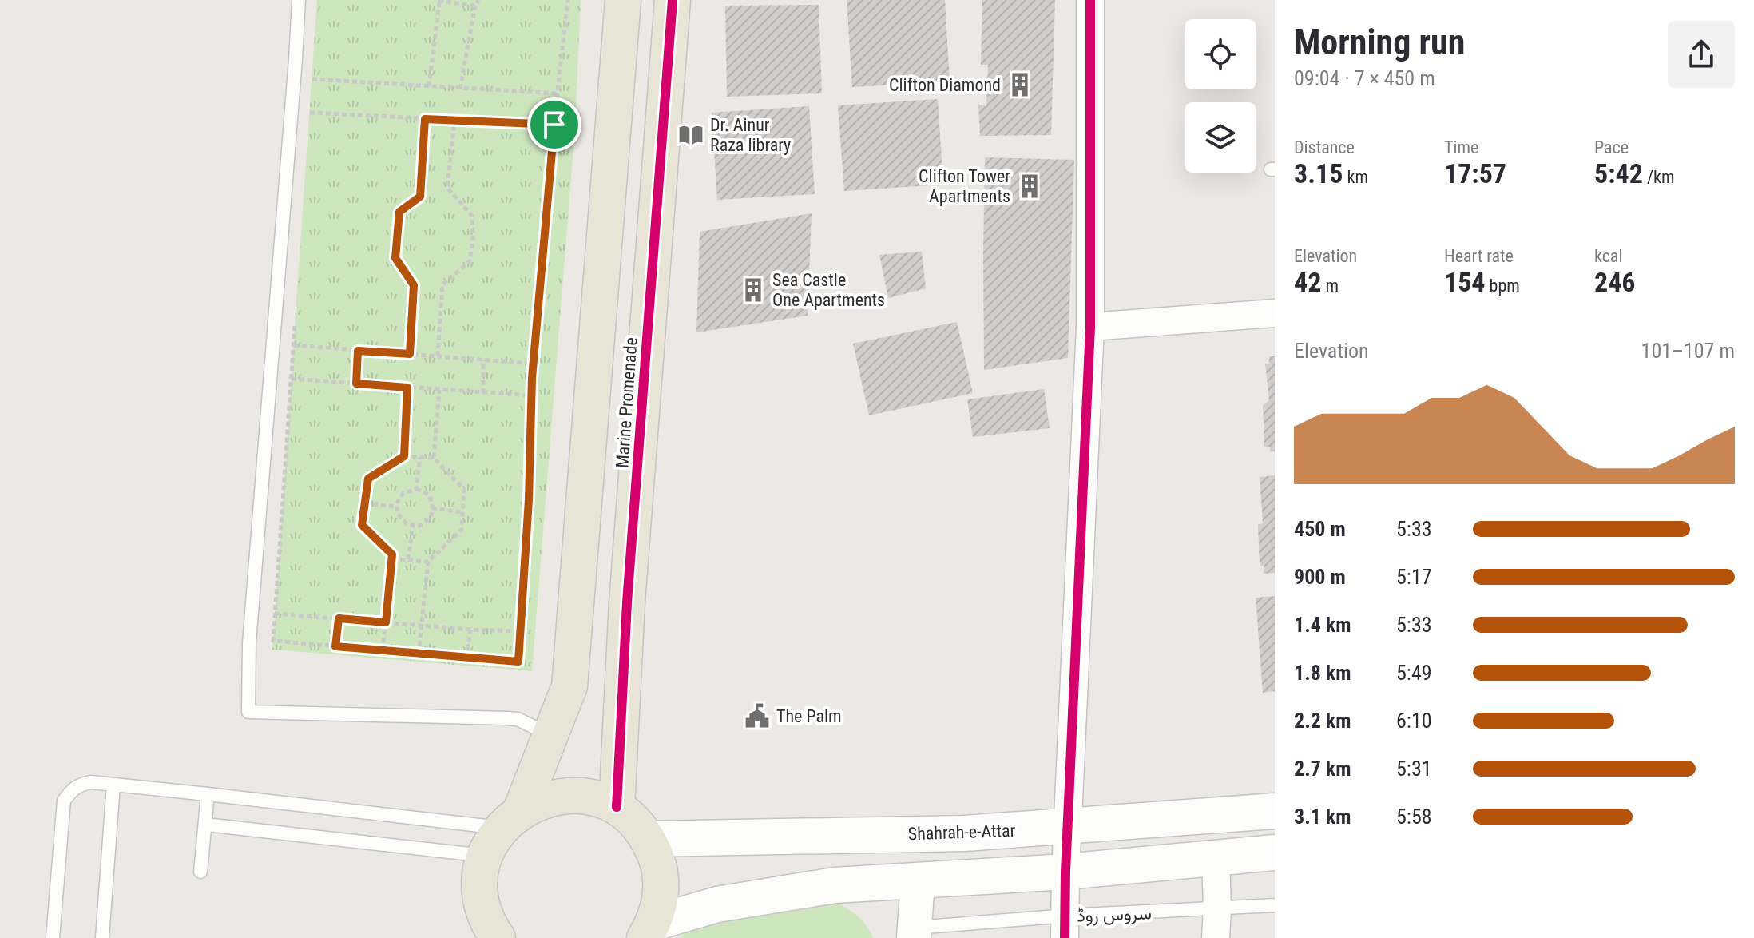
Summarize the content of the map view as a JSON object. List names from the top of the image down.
{
  "streets": {
    "main road": ["Marine Promenade", "Shahrah-e-Attar"],
    "lane": ["سروس روڈ"]
  },
  "places": {
    "building": ["Clifton Diamond", "Clifton Tower Apartments", "Sea Castle One Apartments"],
    "library": ["Dr. Ainur Raza library"],
    "public building": ["The Palm"]
  },
  "page": {
    "heading": ["Morning run", "09:04 · 7 × 450 m"],
    "stats": [
      ["Distance", "3.15 km"],
      ["Time", "17:57"],
      ["Pace", "5:42 /km"],
      ["Elevation", "42 m"],
      ["Heart rate", "154 bpm"],
      ["kcal", "246"]
    ],
    "chart": ["Elevation", "101–107 m"],
    "list": [
      {
        "name": "450 m",
        "note": "5:33"
      },
      {
        "name": "900 m",
        "note": "5:17"
      },
      {
        "name": "1.4 km",
        "note": "5:33"
      },
      {
        "name": "1.8 km",
        "note": "5:49"
      },
      {
        "name": "2.2 km",
        "note": "6:10"
      },
      {
        "name": "2.7 km",
        "note": "5:31"
      },
      {
        "name": "3.1 km",
        "note": "5:58"
      }
    ]
  }
}
